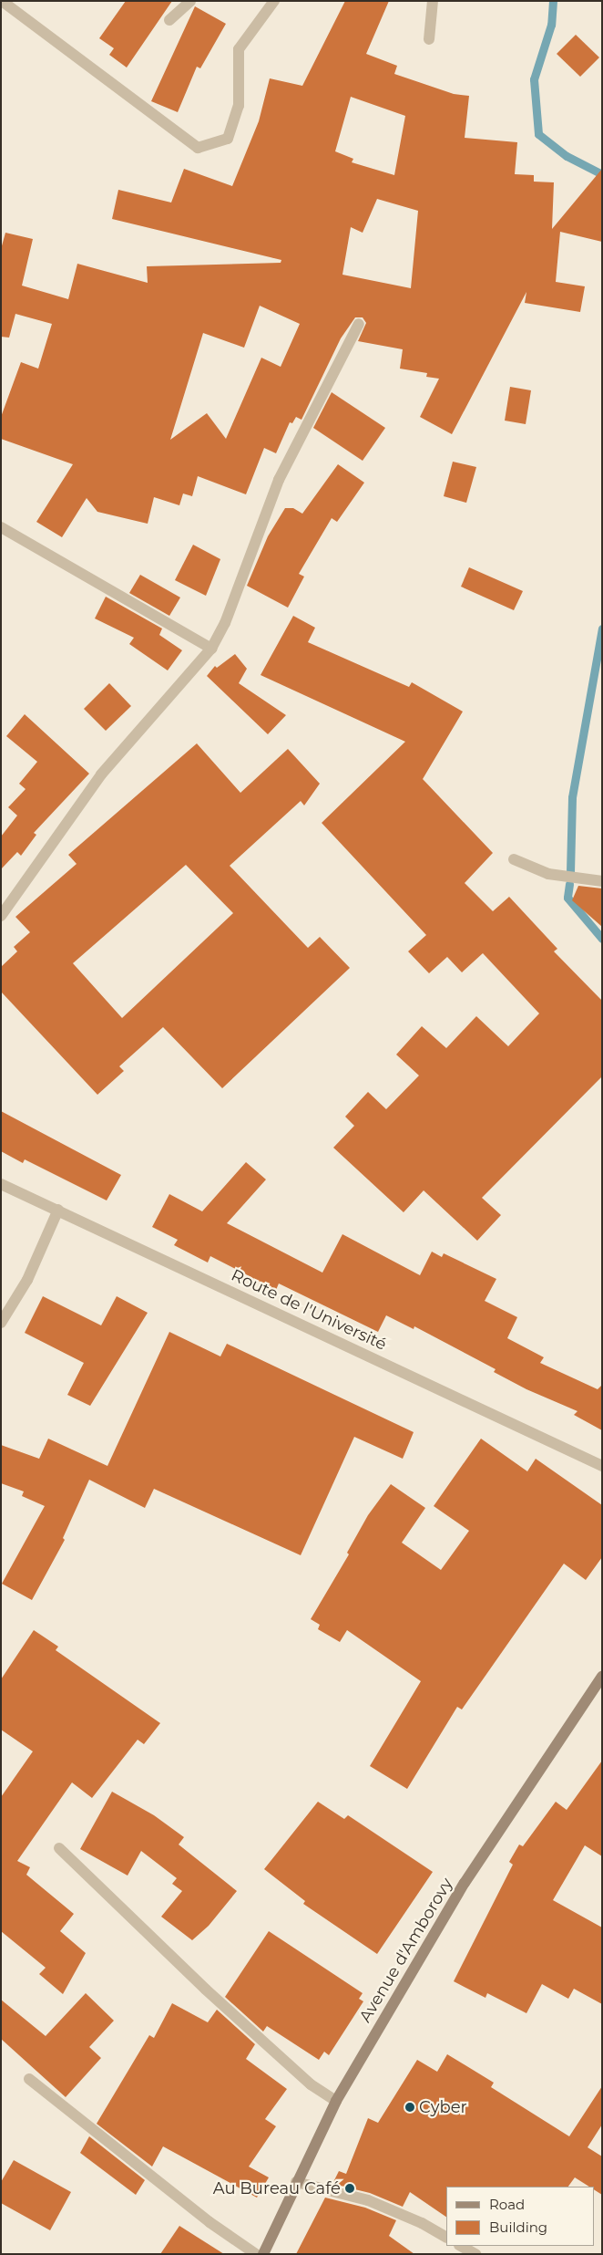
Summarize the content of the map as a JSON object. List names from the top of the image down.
{
  "streets": {
    "main road": ["Avenue d'Amborovy"],
    "street": ["Route de l'Université"]
  },
  "places": ["Cyber", "Au Bureau Café"],
  "legend": ["Road", "Building"]
}
